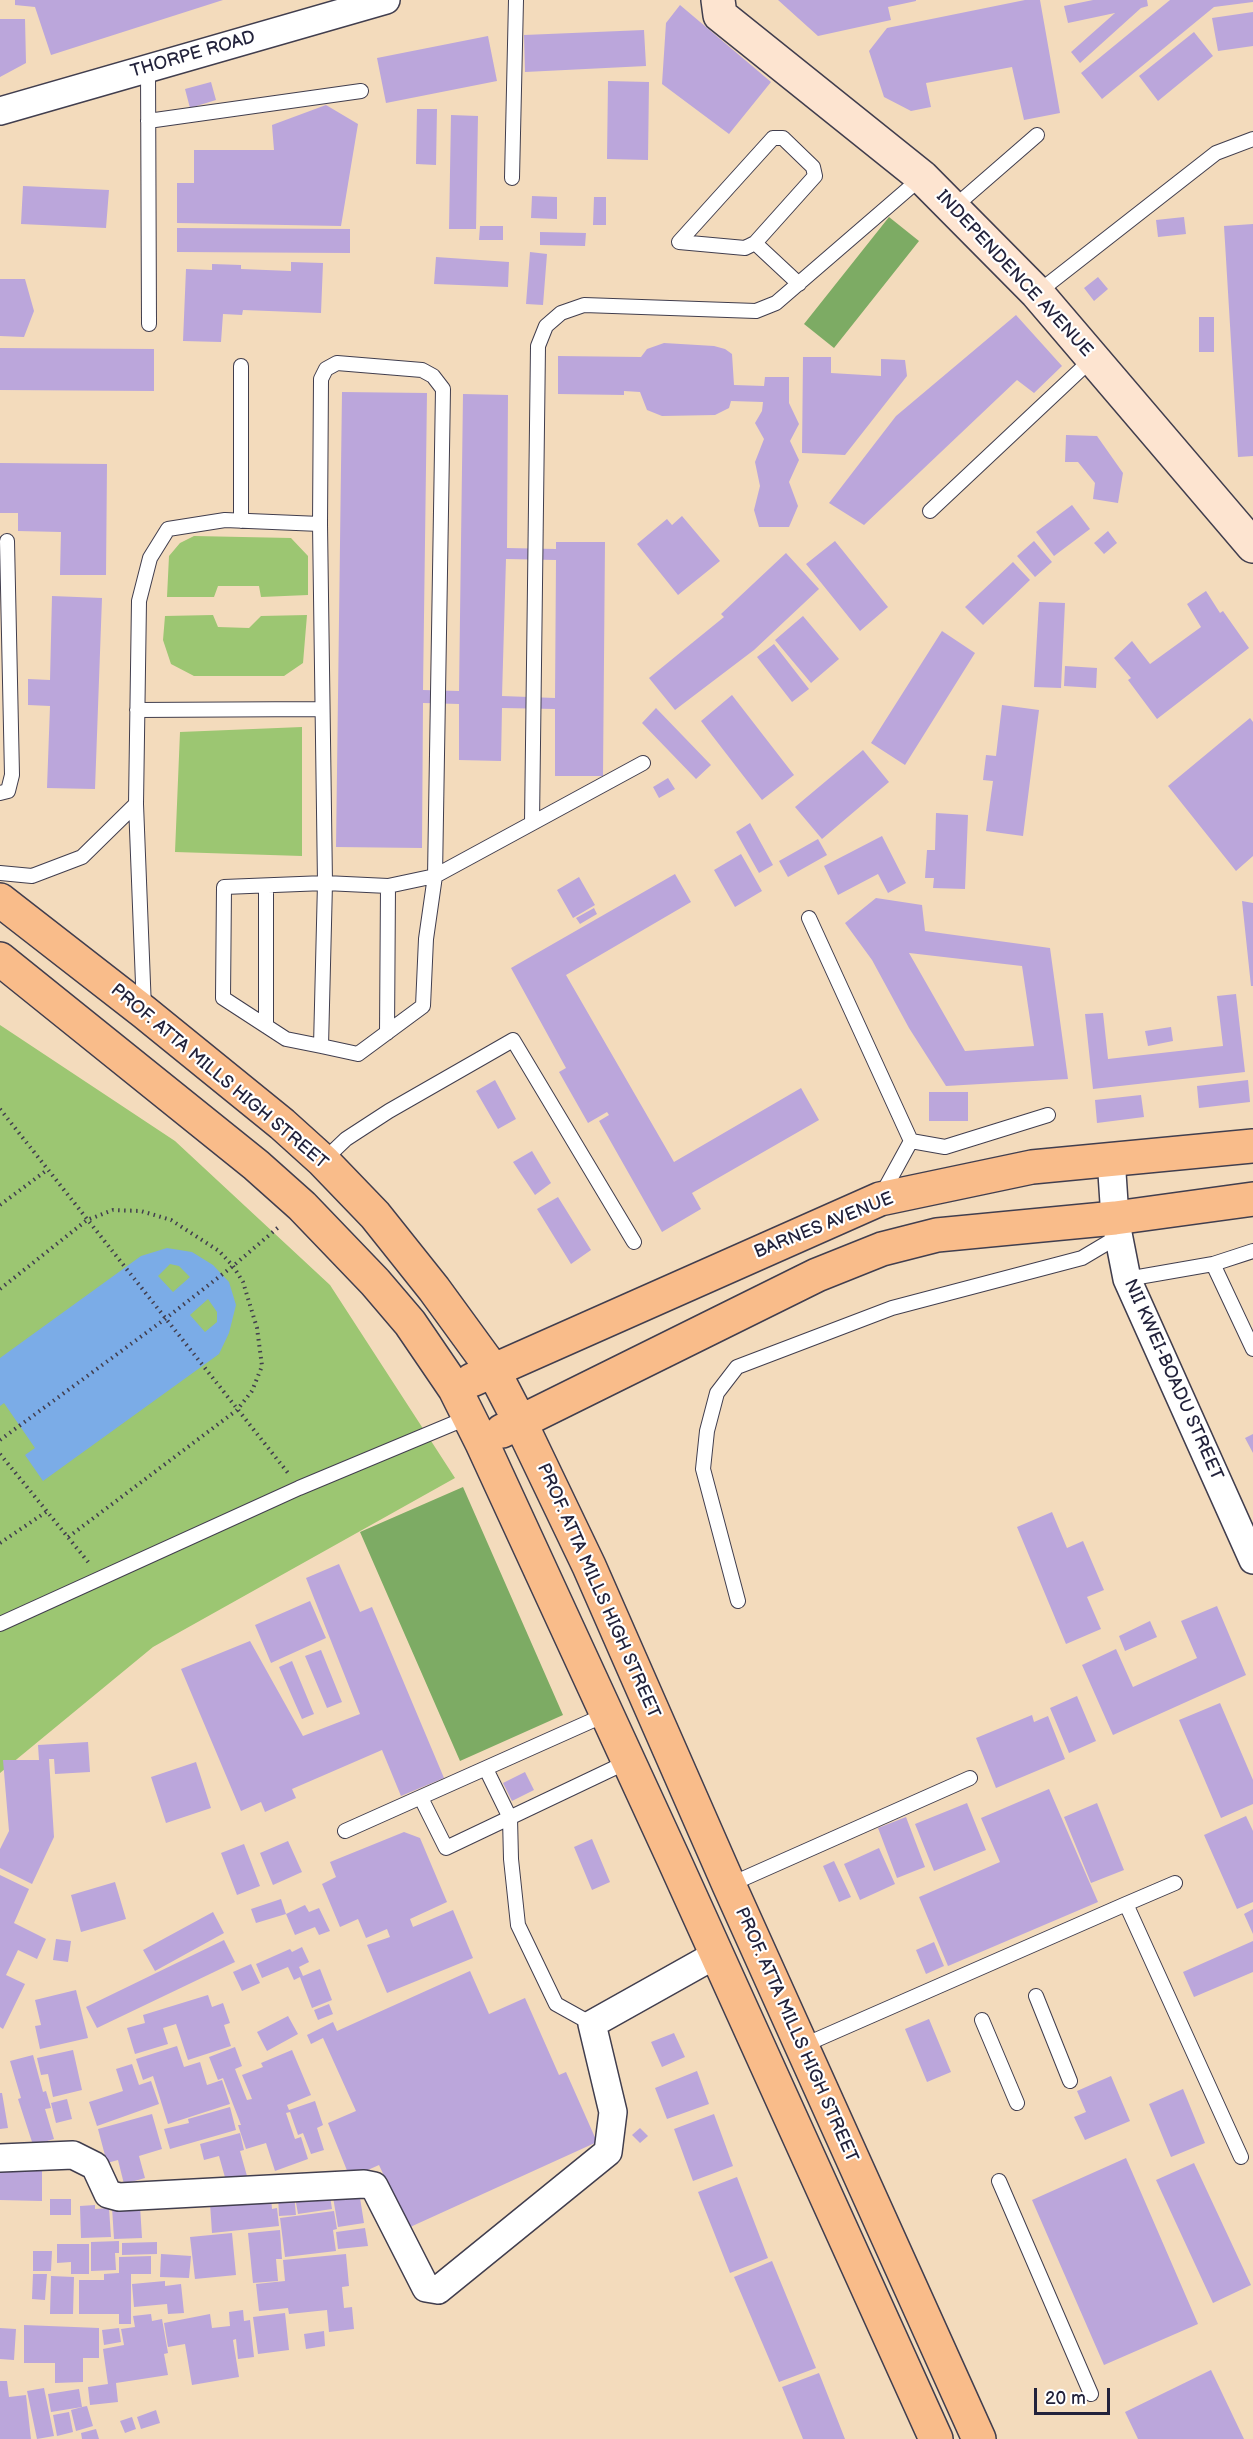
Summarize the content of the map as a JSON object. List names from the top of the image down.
{
  "streets": {
    "main road": ["INDEPENDENCE AVENUE", "PROF. ATTA MILLS HIGH STREET", "BARNES AVENUE"],
    "street": ["THORPE ROAD", "NII KWEI-BOADU STREET"]
  },
  "crossings": [
    ["PROF. ATTA MILLS HIGH STREET", "BARNES AVENUE"],
    ["BARNES AVENUE", "NII KWEI-BOADU STREET"]
  ],
  "scale_bar": "20 m"
}
